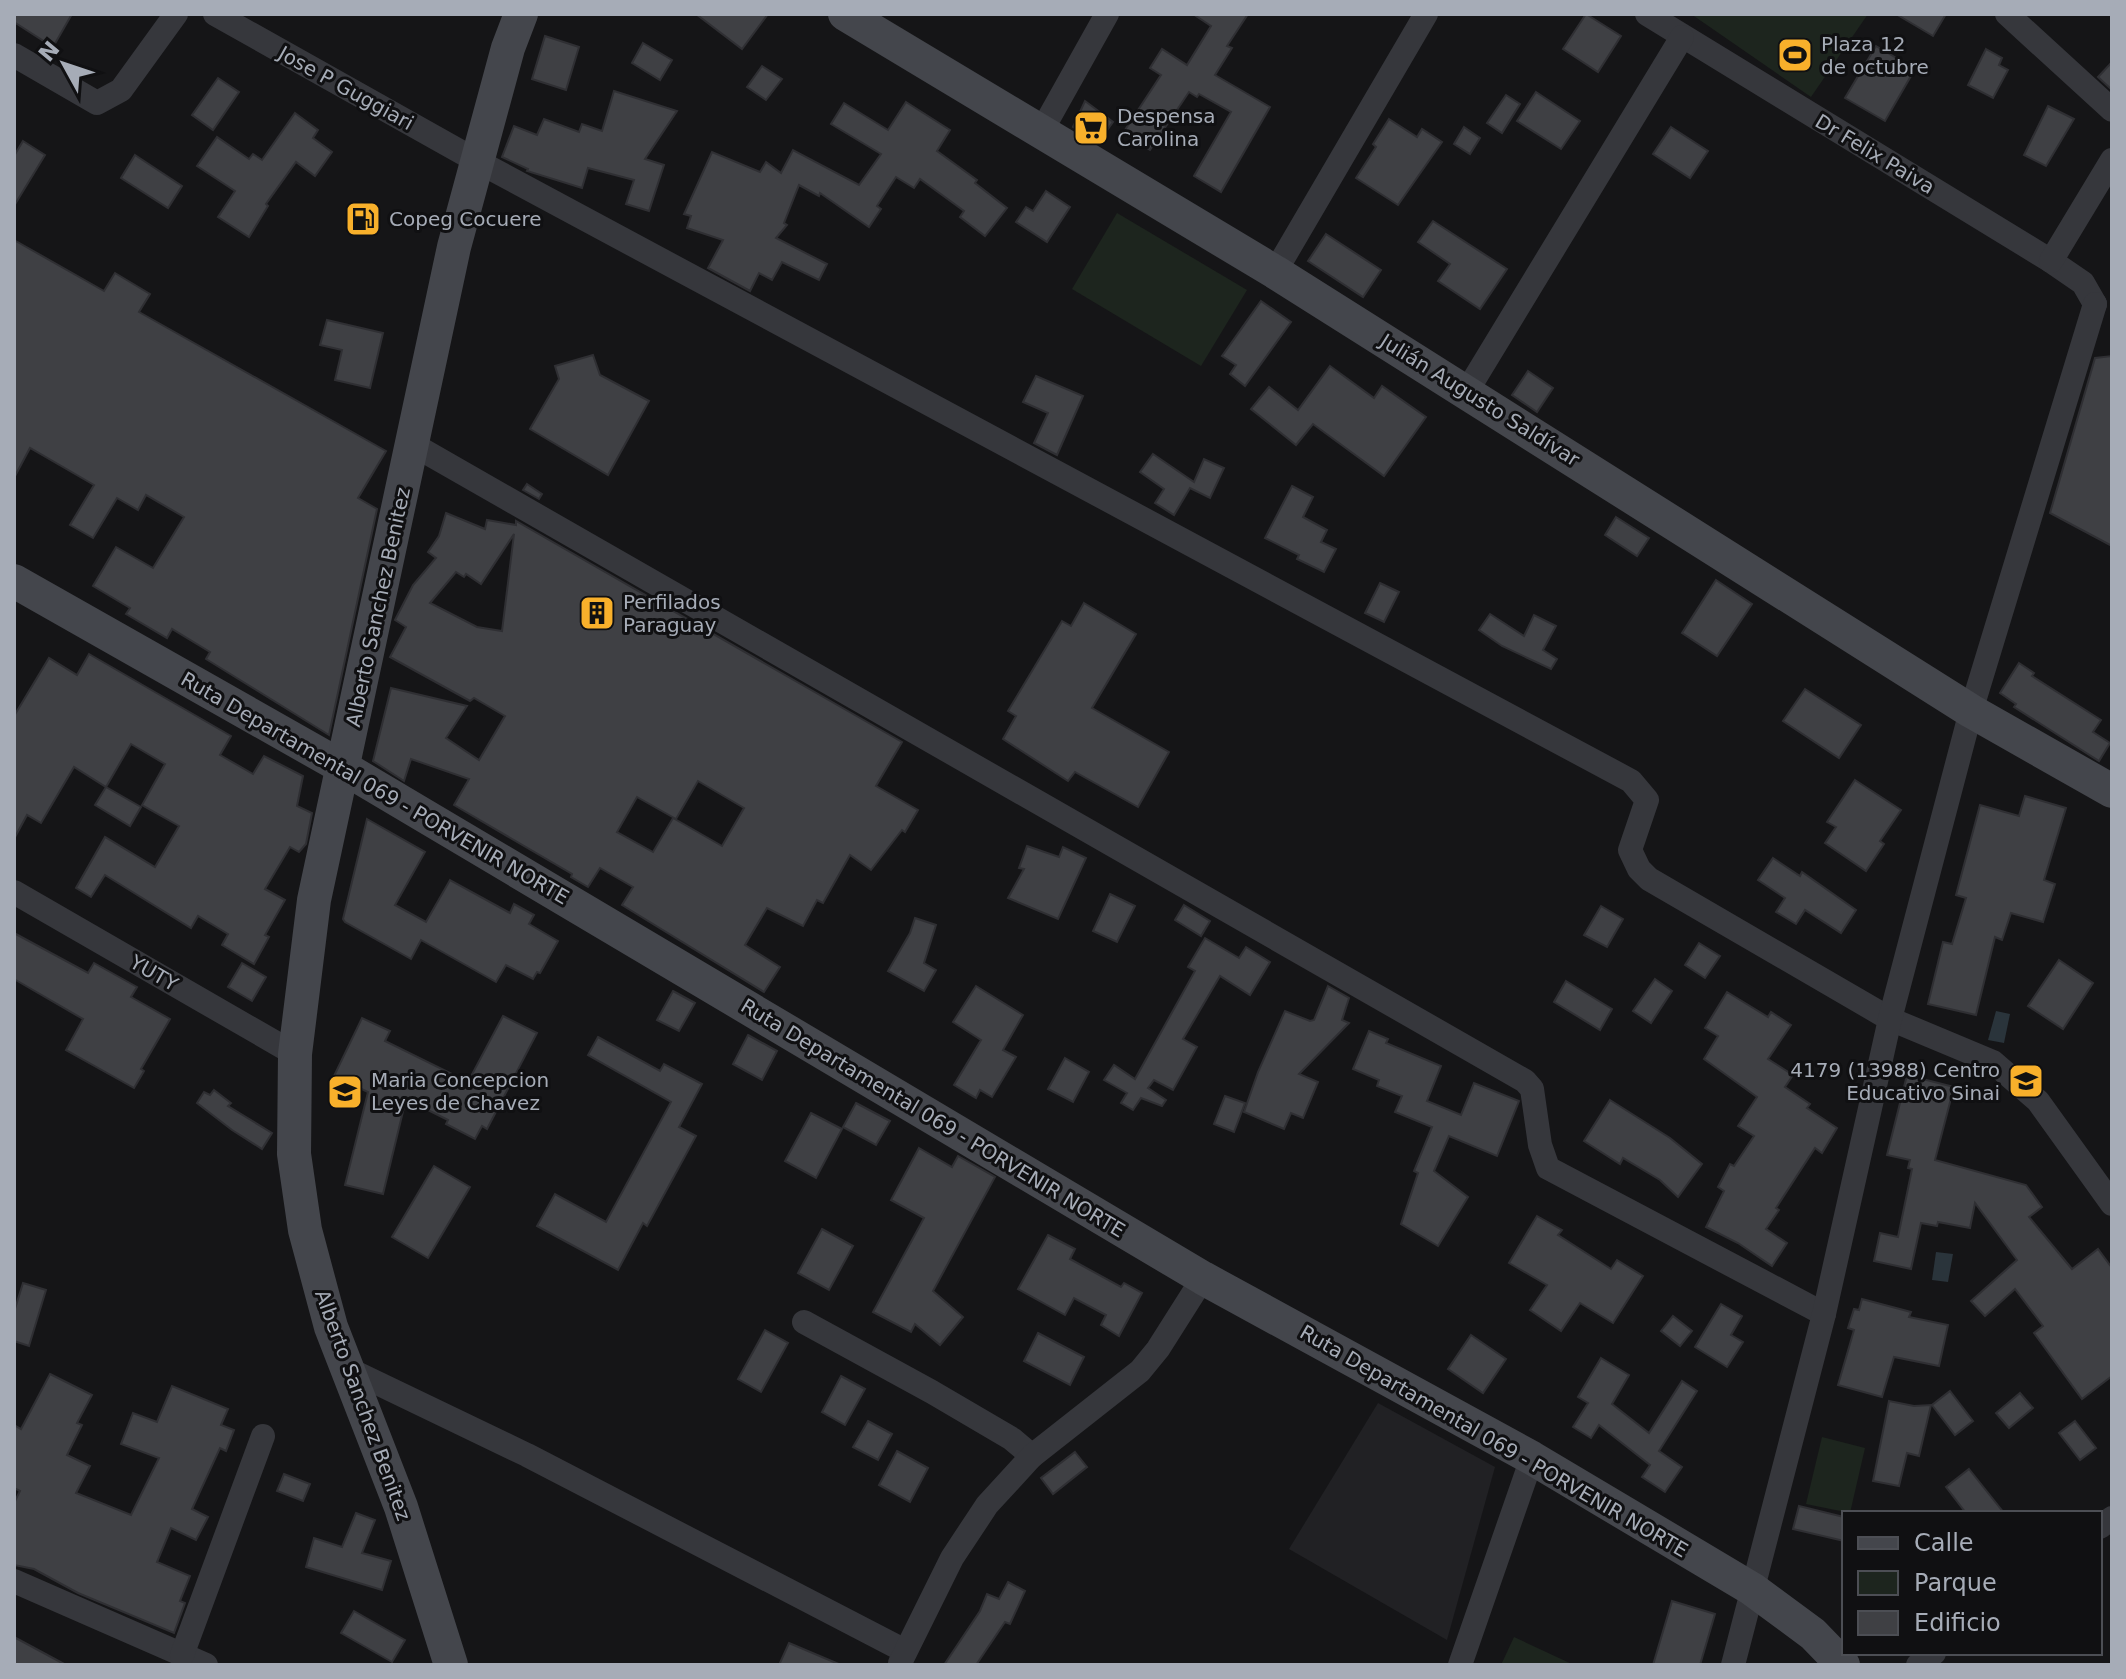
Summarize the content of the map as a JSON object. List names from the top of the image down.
{
  "streets": {
    "street": [
      "Jose P Guggiari",
      "Dr Felix Paiva",
      "Julián Augusto Saldívar",
      "Alberto Sanchez Benitez",
      "Ruta Departamental 069 - PORVENIR NORTE",
      "YUTY"
    ]
  },
  "crossings": [
    ["Jose P Guggiari", "Alberto Sanchez Benitez"],
    ["Alberto Sanchez Benitez", "Ruta Departamental 069 - PORVENIR NORTE"],
    ["Alberto Sanchez Benitez", "YUTY"]
  ],
  "places": {
    "sports": ["Plaza 12 de octubre"],
    "supermarket": ["Despensa Carolina"],
    "fuel station": ["Copeg Cocuere"],
    "building": ["Perfilados Paraguay"],
    "school or university": ["4179 (13988) Centro Educativo Sinai", "Maria Concepcion Leyes de Chavez"]
  },
  "legend": ["Calle", "Parque", "Edificio"],
  "north": "top left"
}
